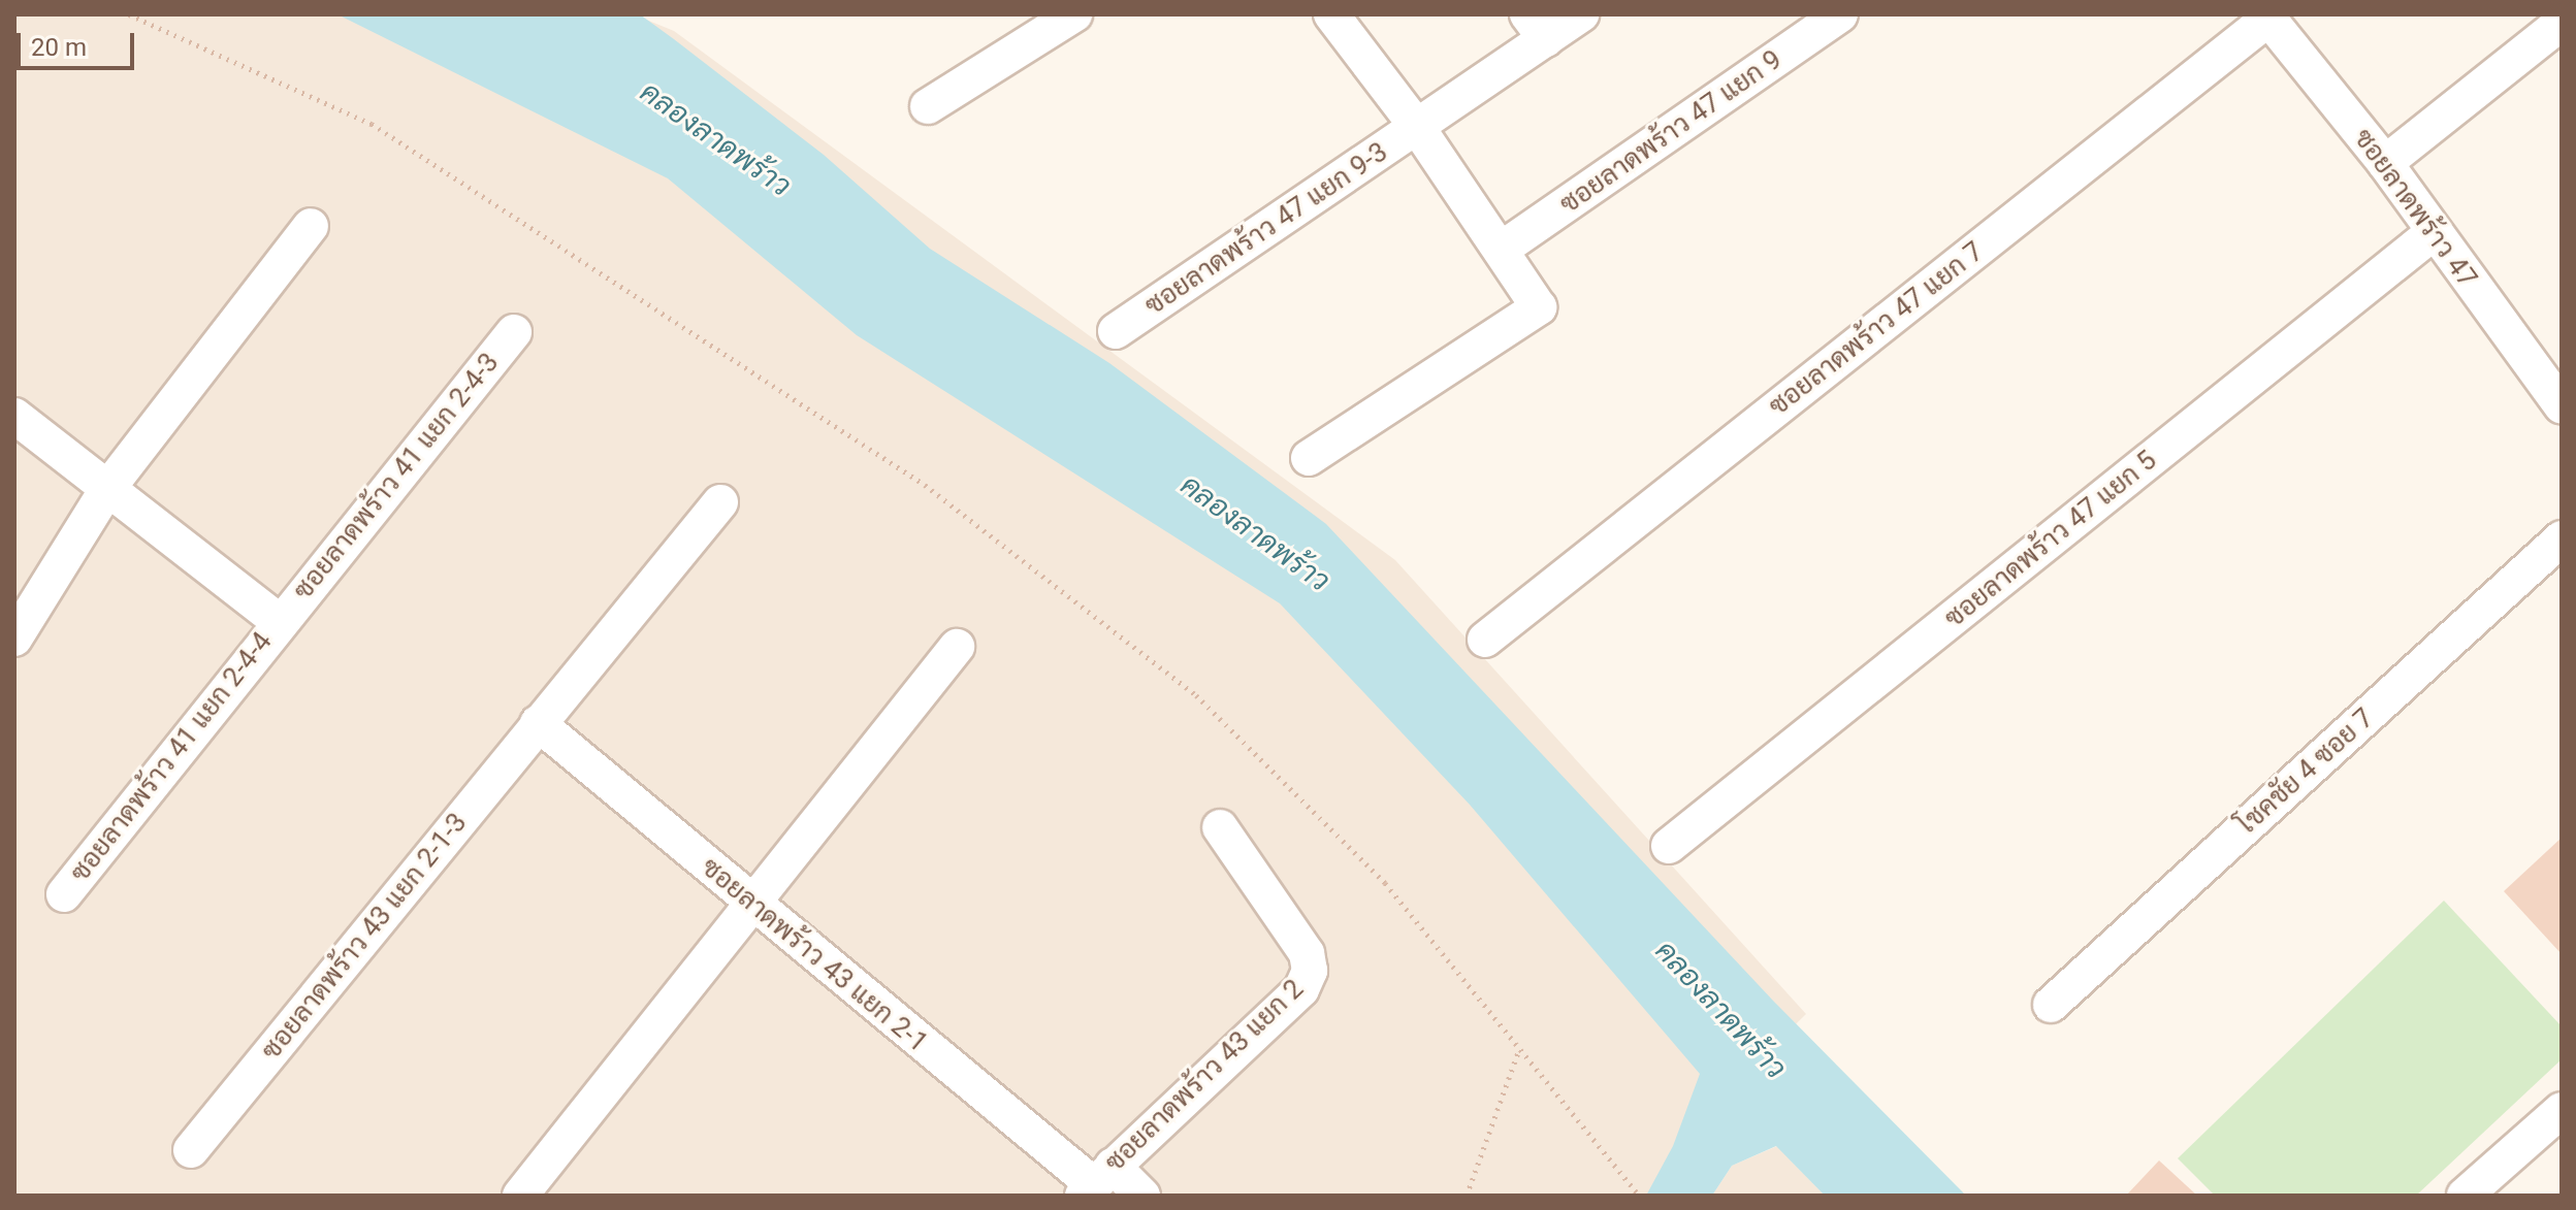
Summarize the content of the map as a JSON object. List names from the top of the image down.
{
  "streets": {
    "street": [
      "ซอยลาดพร้าว 47 แยก 9",
      "ซอยลาดพร้าว 47",
      "ซอยลาดพร้าว 47 แยก 9-3",
      "ซอยลาดพร้าว 47 แยก 7",
      "ซอยลาดพร้าว 41 แยก 2-4-3",
      "ซอยลาดพร้าว 47 แยก 5",
      "ซอยลาดพร้าว 41 แยก 2-4-4",
      "โชคชัย 4 ซอย 7",
      "ซอยลาดพร้าว 43 แยก 2-1-3",
      "ซอยลาดพร้าว 43 แยก 2-1",
      "ซอยลาดพร้าว 43 แยก 2"
    ]
  },
  "crossings": [
    ["ซอยลาดพร้าว 47", "ซอยลาดพร้าว 47 แยก 7"],
    ["ซอยลาดพร้าว 47", "ซอยลาดพร้าว 47 แยก 5"],
    ["ซอยลาดพร้าว 41 แยก 2-4-3", "ซอยลาดพร้าว 41 แยก 2-4-4"],
    ["ซอยลาดพร้าว 43 แยก 2-1-3", "ซอยลาดพร้าว 43 แยก 2-1"],
    ["ซอยลาดพร้าว 43 แยก 2-1", "ซอยลาดพร้าว 43 แยก 2"]
  ],
  "water": ["คลองลาดพร้าว"],
  "scale_bar": "20 m"
}
